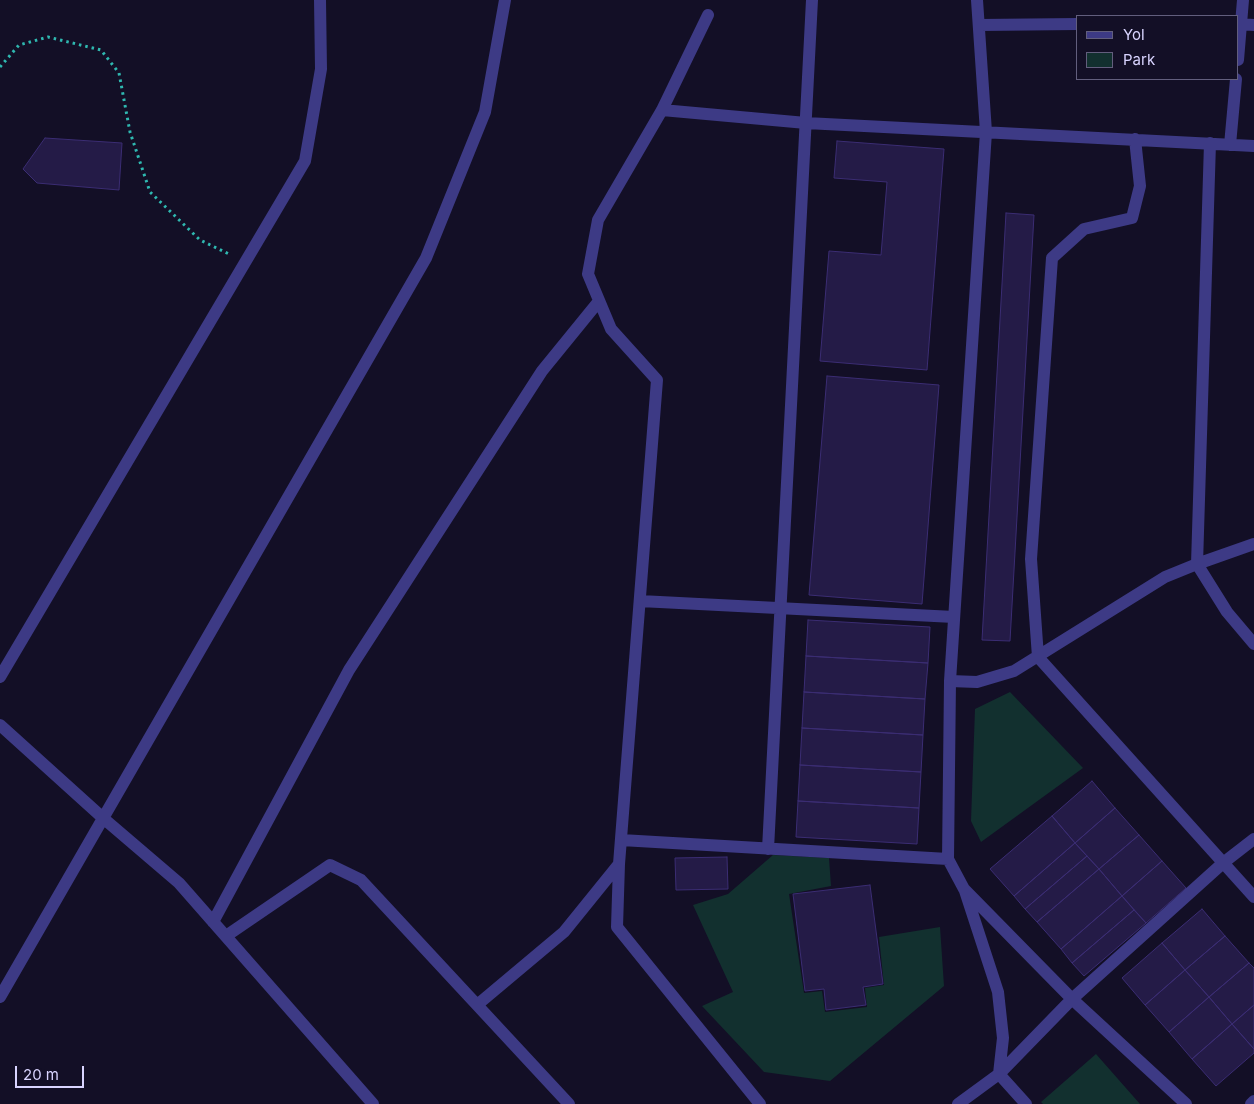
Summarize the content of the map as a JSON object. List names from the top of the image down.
{
  "legend": ["Yol", "Park"],
  "scale_bar": "20 m"
}
